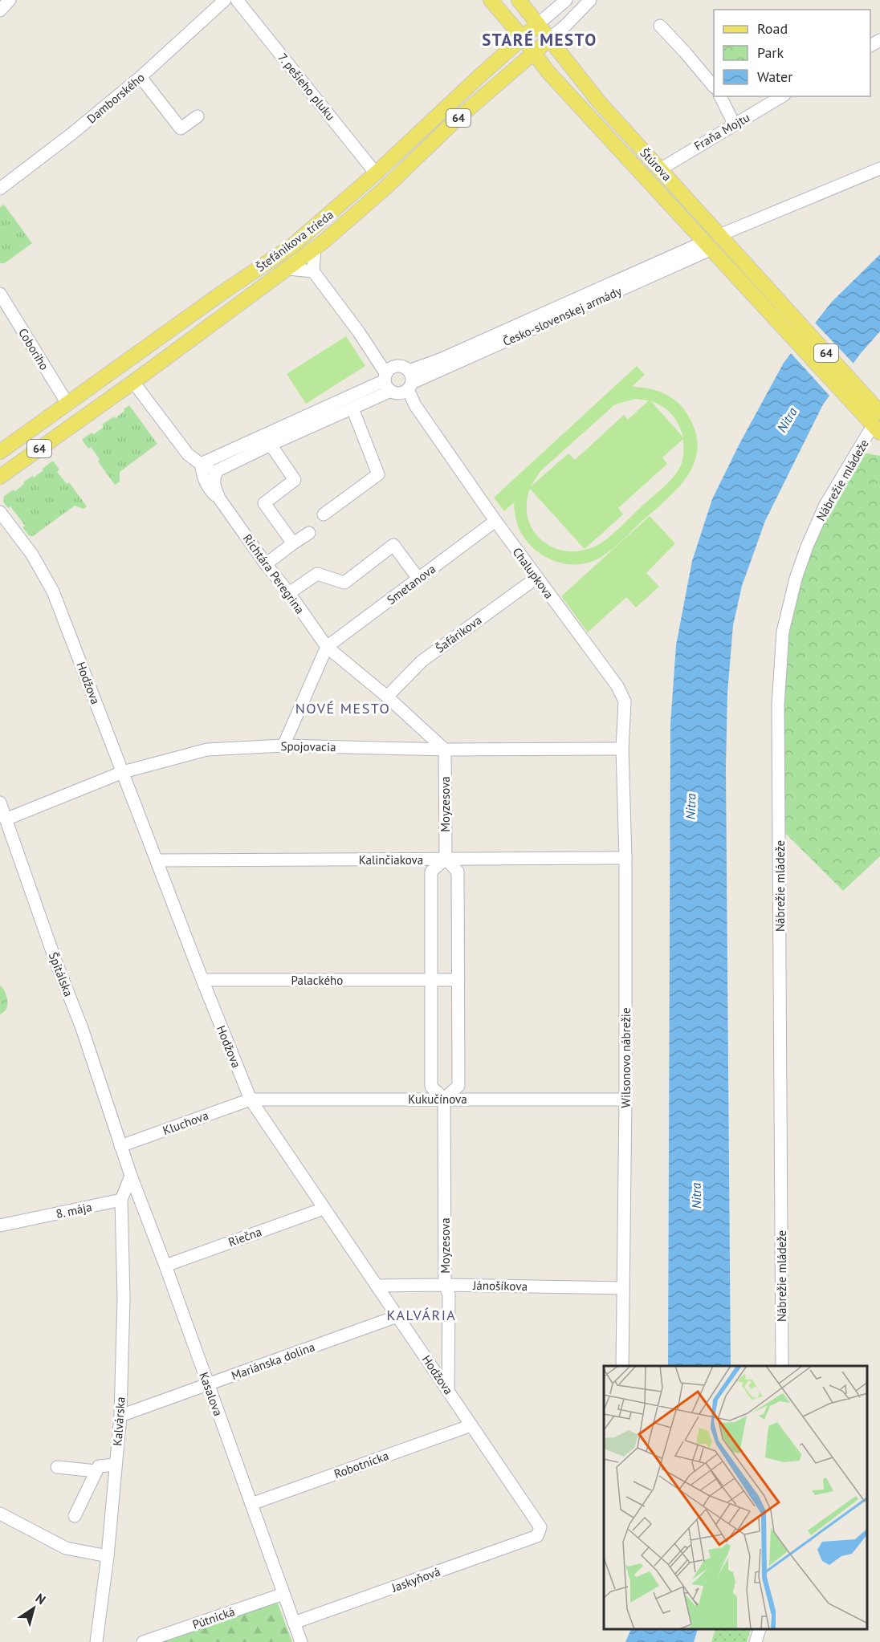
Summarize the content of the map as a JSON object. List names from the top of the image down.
{
  "streets": {
    "main road": ["64", "Štúrova", "Štefánikova trieda"],
    "street": [
      "7. pešieho pluku",
      "Damborského",
      "Fraňa Mojtu",
      "Česko-slovenskej armády",
      "Coboriho",
      "Nábrežie mládeže",
      "Chalupkova",
      "Richtára Peregrina",
      "Smetanova",
      "Šafárikova",
      "Hodžova",
      "Spojovacia",
      "Moyzesova",
      "Kalinčiakova",
      "Špitálska",
      "Palackého",
      "Wilsonovo nábrežie",
      "Kukučínova",
      "Kluchova",
      "8. mája",
      "Riečna",
      "Jánošíkova",
      "Mariánska dolina",
      "Kasalova",
      "Kalvárska",
      "Robotnícka",
      "Jaskyňová",
      "Pútnická"
    ]
  },
  "crossings": [
    ["7. pešieho pluku", "Štefánikova trieda"],
    ["64", "Štúrova"],
    ["64", "Štefánikova trieda"],
    ["64", "Nábrežie mládeže"],
    ["Fraňa Mojtu", "Štúrova"],
    ["Štúrova", "Štefánikova trieda"],
    ["Štúrova", "Česko-slovenskej armády"],
    ["Štefánikova trieda", "Coboriho"],
    ["Česko-slovenskej armády", "Chalupkova"],
    ["Česko-slovenskej armády", "Richtára Peregrina"],
    ["Chalupkova", "Smetanova"],
    ["Chalupkova", "Šafárikova"],
    ["Chalupkova", "Spojovacia"],
    ["Chalupkova", "Wilsonovo nábrežie"],
    ["Richtára Peregrina", "Smetanova"],
    ["Richtára Peregrina", "Šafárikova"],
    ["Richtára Peregrina", "Spojovacia"],
    ["Richtára Peregrina", "Moyzesova"],
    ["Hodžova", "Spojovacia"],
    ["Hodžova", "Moyzesova"],
    ["Hodžova", "Kalinčiakova"],
    ["Hodžova", "Palackého"],
    ["Hodžova", "Kukučínova"],
    ["Hodžova", "Kluchova"],
    ["Hodžova", "Riečna"],
    ["Hodžova", "Jánošíkova"],
    ["Hodžova", "Mariánska dolina"],
    ["Hodžova", "Robotnícka"],
    ["Hodžova", "Jaskyňová"],
    ["Spojovacia", "Moyzesova"],
    ["Spojovacia", "Špitálska"],
    ["Spojovacia", "Wilsonovo nábrežie"],
    ["Moyzesova", "Kalinčiakova"],
    ["Moyzesova", "Kukučínova"],
    ["Moyzesova", "Jánošíkova"],
    ["Kalinčiakova", "Wilsonovo nábrežie"],
    ["Špitálska", "Kluchova"],
    ["Špitálska", "Kasalova"],
    ["Wilsonovo nábrežie", "Kukučínova"],
    ["Wilsonovo nábrežie", "Jánošíkova"],
    ["Kukučínova", "Kluchova"],
    ["Kluchova", "Kasalova"],
    ["8. mája", "Kalvárska"],
    ["Riečna", "Kasalova"],
    ["Mariánska dolina", "Kasalova"],
    ["Mariánska dolina", "Kalvárska"],
    ["Kasalova", "Robotnícka"],
    ["Kasalova", "Jaskyňová"],
    ["Kasalova", "Pútnická"]
  ],
  "districts": ["STARÉ MESTO", "NOVÉ MESTO", "KALVÁRIA"],
  "water": ["Nitra"],
  "legend": ["Road", "Park", "Water"],
  "north": "top right"
}
